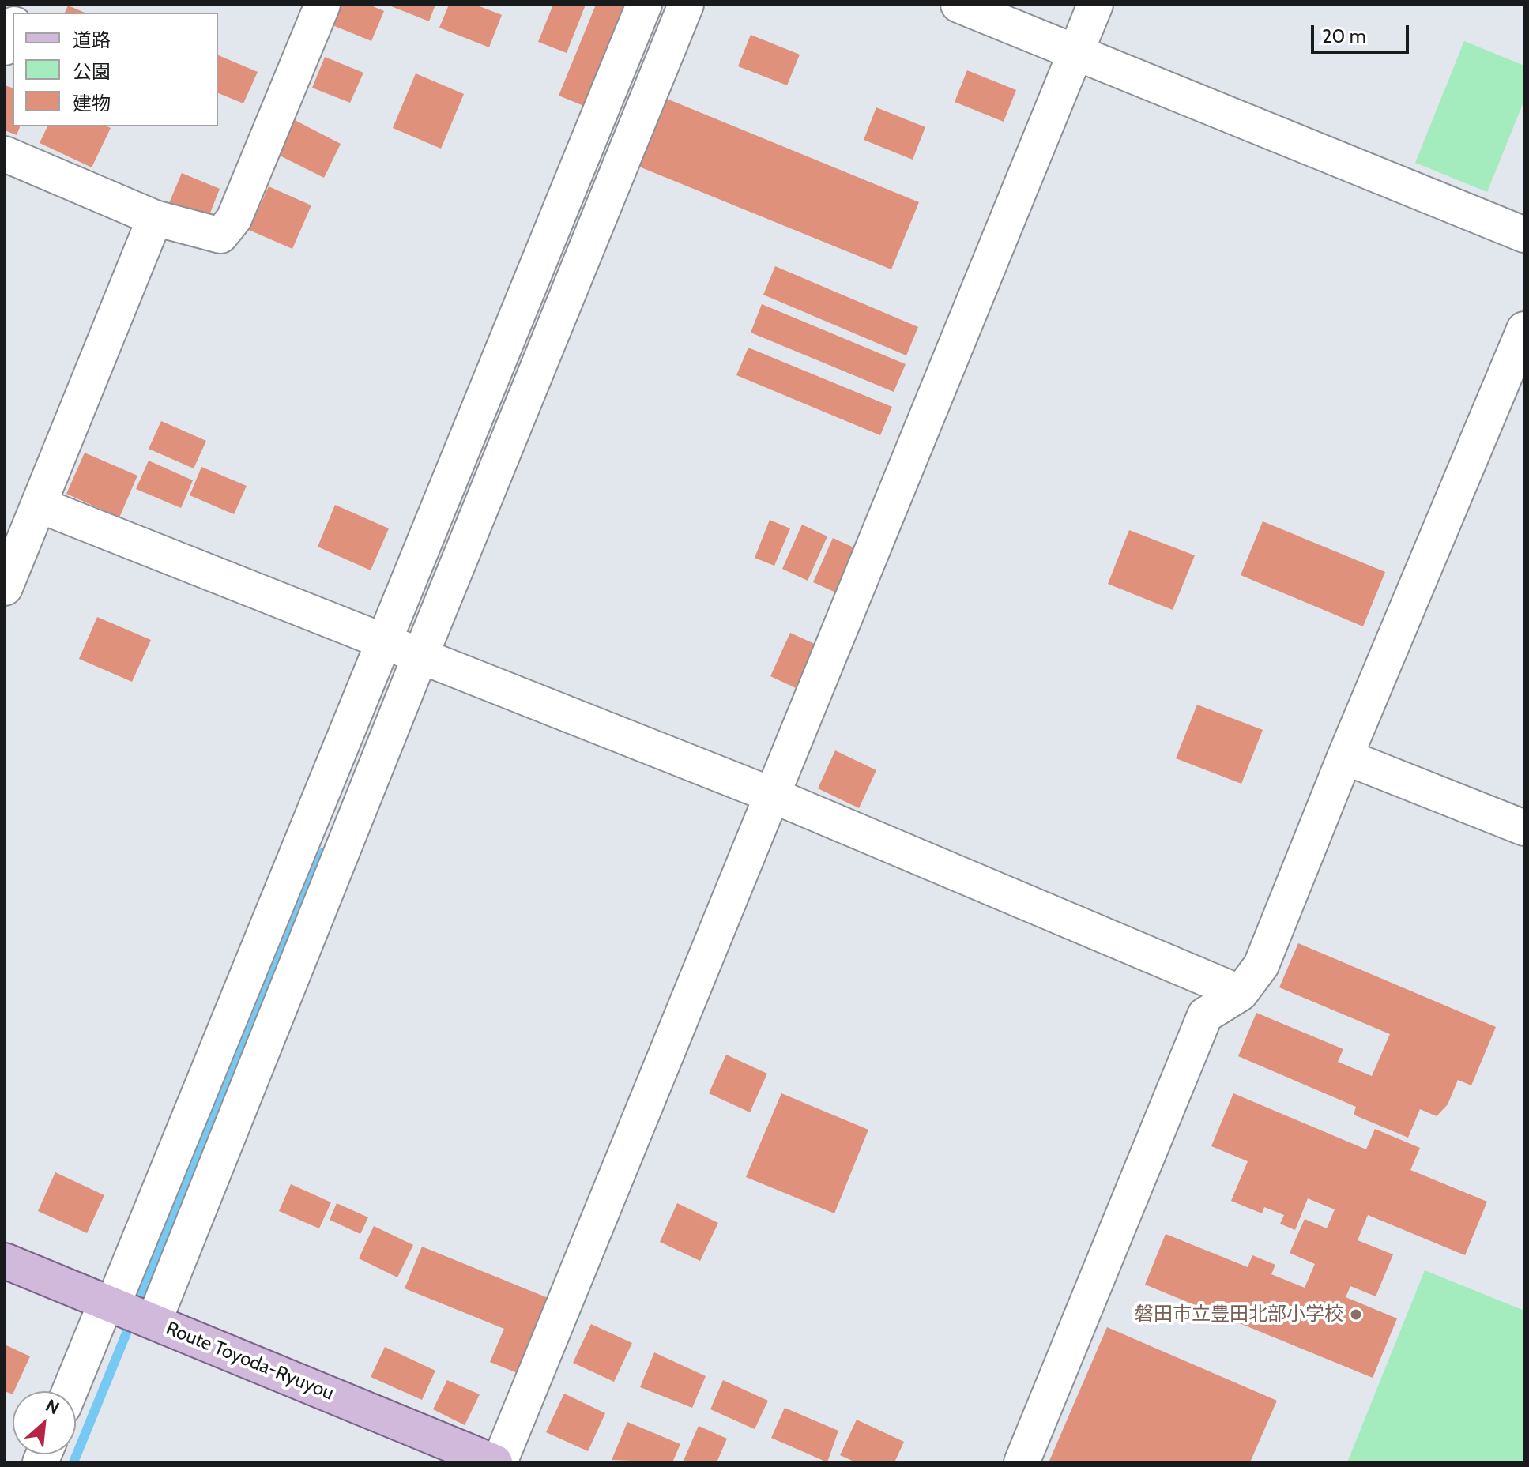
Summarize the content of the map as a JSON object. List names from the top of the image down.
{
  "streets": {
    "main road": ["Route Toyoda-Ryuyou"]
  },
  "places": ["磐田市立豊田北部小学校"],
  "legend": ["道路", "公園", "建物"],
  "scale_bar": "20 m",
  "north": "top right"
}
